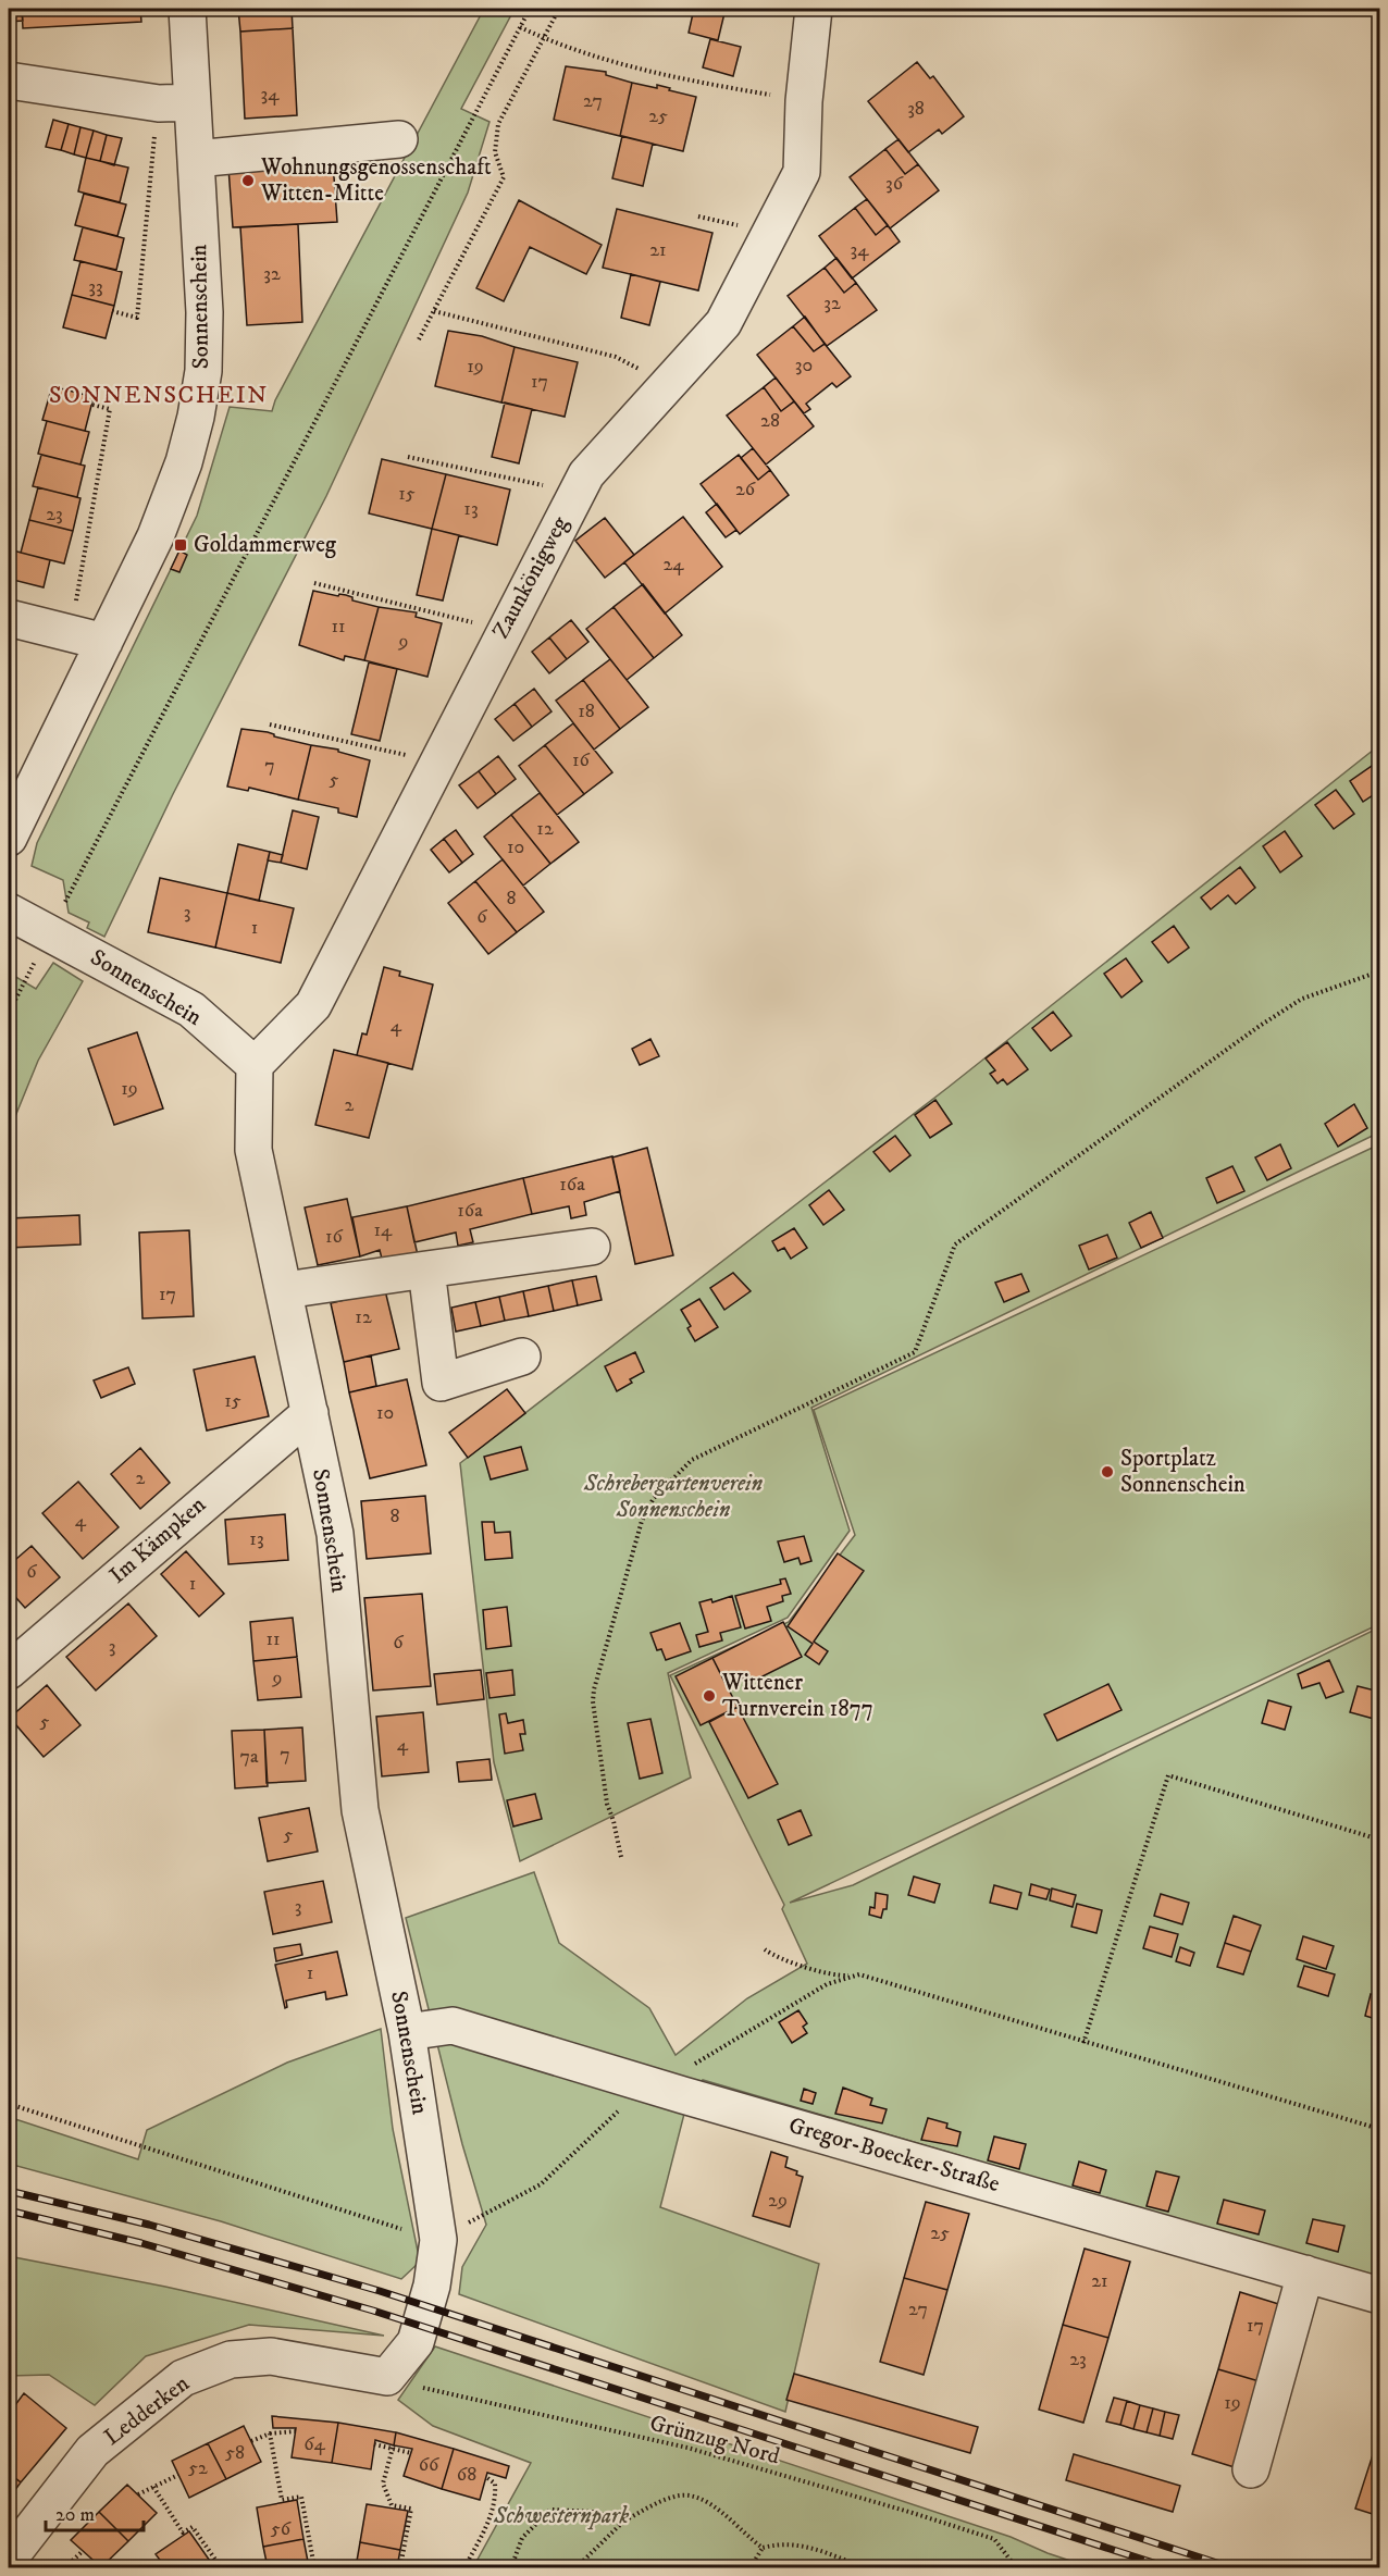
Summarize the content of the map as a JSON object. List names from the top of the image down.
{
  "streets": {
    "street": [
      "Sonnenschein",
      "Zaunkönigweg",
      "Im Kämpken",
      "Gregor-Boecker-Straße",
      "Ledderken"
    ],
    "path": ["Grünzug Nord"]
  },
  "crossings": [
    ["Sonnenschein", "Zaunkönigweg"],
    ["Sonnenschein", "Im Kämpken"],
    ["Sonnenschein", "Gregor-Boecker-Straße"],
    ["Sonnenschein", "Ledderken"],
    ["Sonnenschein", "Grünzug Nord"],
    ["Ledderken", "Grünzug Nord"]
  ],
  "districts": ["SONNENSCHEIN"],
  "parks": ["Schrebergartenverein Sonnenschein", "Schwesternpark"],
  "places": {
    "other": ["Wohnungsgenossenschaft Witten-Mitte", "Sportplatz Sonnenschein", "Wittener Turnverein 1877"],
    "transit": ["Goldammerweg"]
  },
  "house_numbers": [
    "34",
    "27",
    "38",
    "25",
    "36",
    "21",
    "34",
    "32",
    "33",
    "32",
    "30",
    "19",
    "17",
    "28",
    "26",
    "15",
    "13",
    "23",
    "24",
    "11",
    "9",
    "18",
    "16",
    "7",
    "5",
    "12",
    "10",
    "8",
    "3",
    "6",
    "1",
    "4",
    "19",
    "2",
    "16a",
    "16a",
    "14",
    "16",
    "17",
    "12",
    "15",
    "10",
    "2",
    "8",
    "4",
    "13",
    "6",
    "1",
    "11",
    "6",
    "3",
    "9",
    "5",
    "4",
    "7",
    "7a",
    "5",
    "3",
    "1",
    "29",
    "25",
    "21",
    "27",
    "17",
    "23",
    "19",
    "64",
    "58",
    "66",
    "52",
    "68",
    "56"
  ],
  "scale_bar": "20 m"
}
